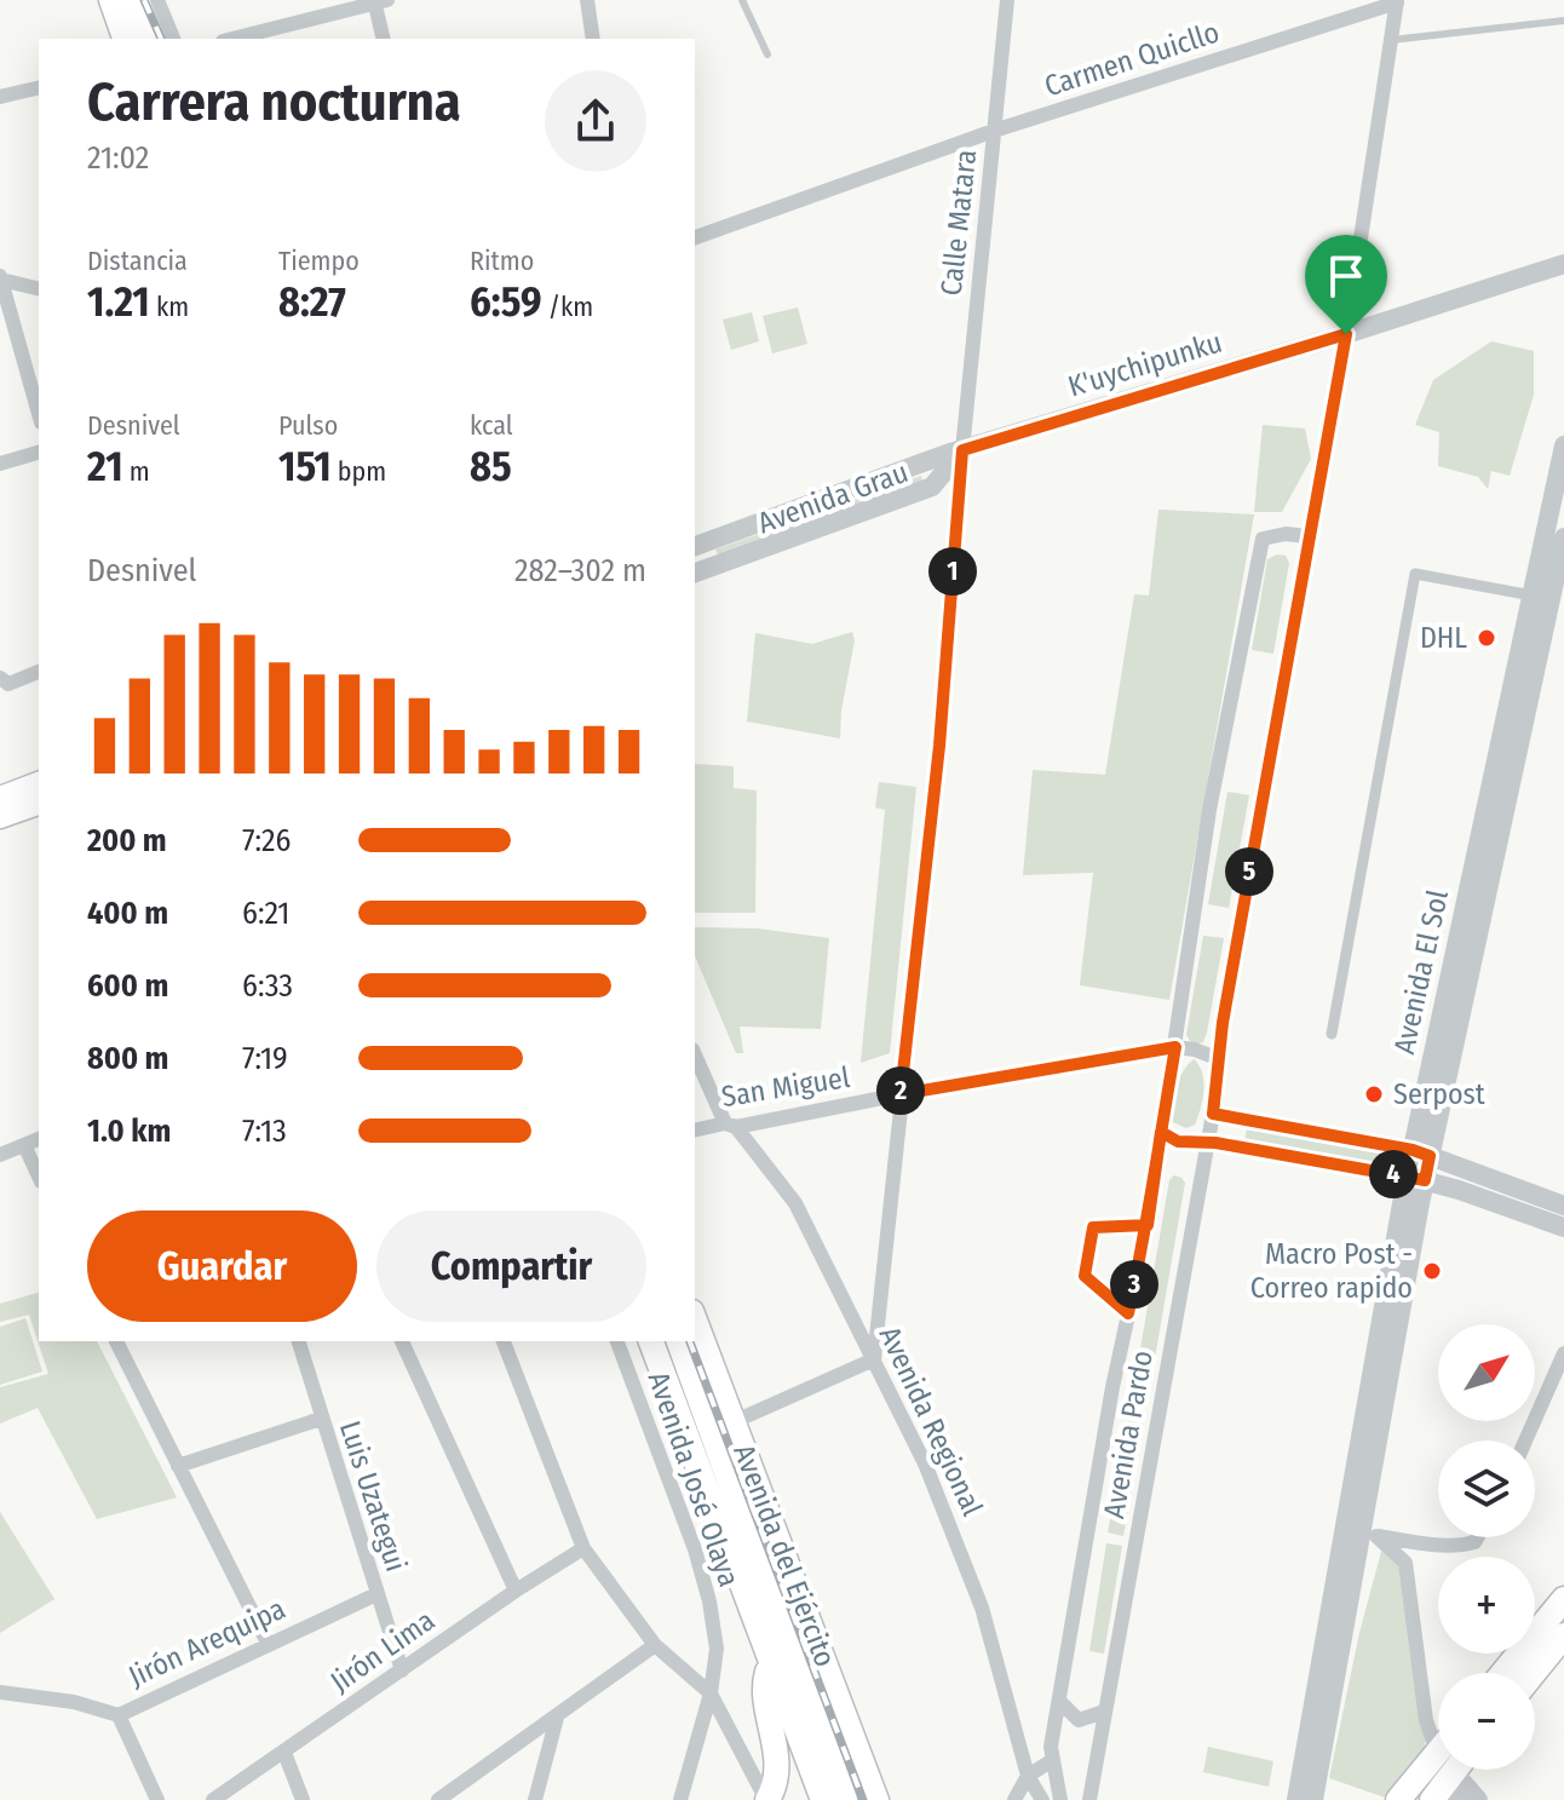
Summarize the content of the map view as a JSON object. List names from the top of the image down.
{
  "streets": {
    "main road": ["Avenida del Ejército"],
    "street": [
      "Carmen Quicllo",
      "Calle Matara",
      "K'uychipunku",
      "Avenida Grau",
      "Avenida El Sol",
      "San Miguel",
      "Avenida Regional",
      "Avenida Pardo",
      "Avenida José Olaya",
      "Luis Uzategui",
      "Jirón Arequipa",
      "Jirón Lima"
    ]
  },
  "crossings": [
    ["Carmen Quicllo", "Calle Matara"],
    ["Carmen Quicllo", "Avenida Pardo"],
    ["Calle Matara", "K'uychipunku"],
    ["Calle Matara", "Avenida Grau"],
    ["Calle Matara", "San Miguel"],
    ["Calle Matara", "Avenida Regional"],
    ["K'uychipunku", "Avenida Grau"],
    ["K'uychipunku", "Avenida Pardo"],
    ["San Miguel", "Avenida Regional"],
    ["San Miguel", "Avenida Pardo"],
    ["Luis Uzategui", "Jirón Arequipa"],
    ["Luis Uzategui", "Jirón Lima"]
  ],
  "places": ["DHL", "Serpost", "Macro Post - Correo rapido"],
  "north": "top right",
  "page": {
    "heading": ["Carrera nocturna", "21:02"],
    "stats": [
      ["Distancia", "1.21 km"],
      ["Tiempo", "8:27"],
      ["Ritmo", "6:59 /km"],
      ["Desnivel", "21 m"],
      ["Pulso", "151 bpm"],
      ["kcal", "85"]
    ],
    "chart": ["Desnivel", "282–302 m"],
    "pins": [
      "1",
      "5",
      "2",
      "4",
      "3"
    ],
    "list": [
      {
        "name": "200 m",
        "note": "7:26"
      },
      {
        "name": "400 m",
        "note": "6:21"
      },
      {
        "name": "600 m",
        "note": "6:33"
      },
      {
        "name": "800 m",
        "note": "7:19"
      },
      {
        "name": "1.0 km",
        "note": "7:13"
      }
    ],
    "buttons": ["Guardar", "Compartir"],
    "map_buttons": ["+", "−"]
  }
}
